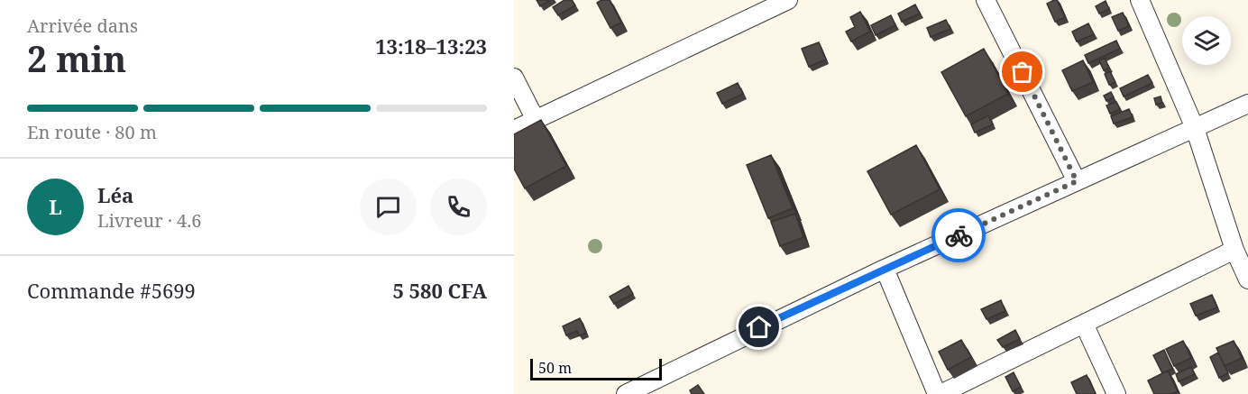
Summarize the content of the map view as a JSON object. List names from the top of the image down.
{
  "scale_bar": "50 m",
  "page": {
    "heading": ["2 min", "Arrivée dans", "13:18–13:23"],
    "panel": [
      "Léa",
      "Livreur · 4.6",
      "Commande #5699",
      "5 580 CFA"
    ],
    "bar": "En route · 80 m",
    "round": "L",
    "scale": "50 m"
  }
}
